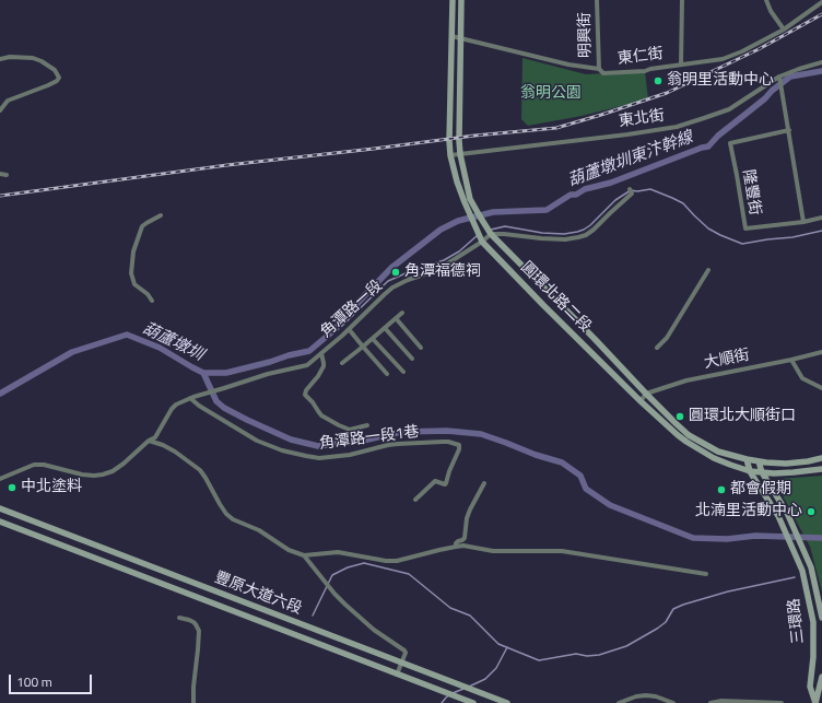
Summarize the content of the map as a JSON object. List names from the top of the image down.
{
  "streets": {
    "street": [
      "明興街",
      "東仁街",
      "東北街",
      "隆豐街",
      "圓環北路二段",
      "角潭路一段",
      "大順街",
      "角潭路一段1巷",
      "豐原大道六段",
      "三環路"
    ]
  },
  "crossings": [
    ["明興街", "東仁街"],
    ["東仁街", "圓環北路二段"],
    ["東北街", "圓環北路二段"],
    ["圓環北路二段", "角潭路一段"],
    ["圓環北路二段", "大順街"],
    ["圓環北路二段", "三環路"],
    ["角潭路一段", "角潭路一段1巷"]
  ],
  "water": ["葫蘆墩圳東汴幹線", "葫蘆墩圳"],
  "parks": ["翁明公園"],
  "places": [
    "翁明里活動中心",
    "角潭福德祠",
    "圓環北大順街口",
    "中北塗料",
    "都會假期",
    "北湳里活動中心"
  ],
  "scale_bar": "100 m"
}
